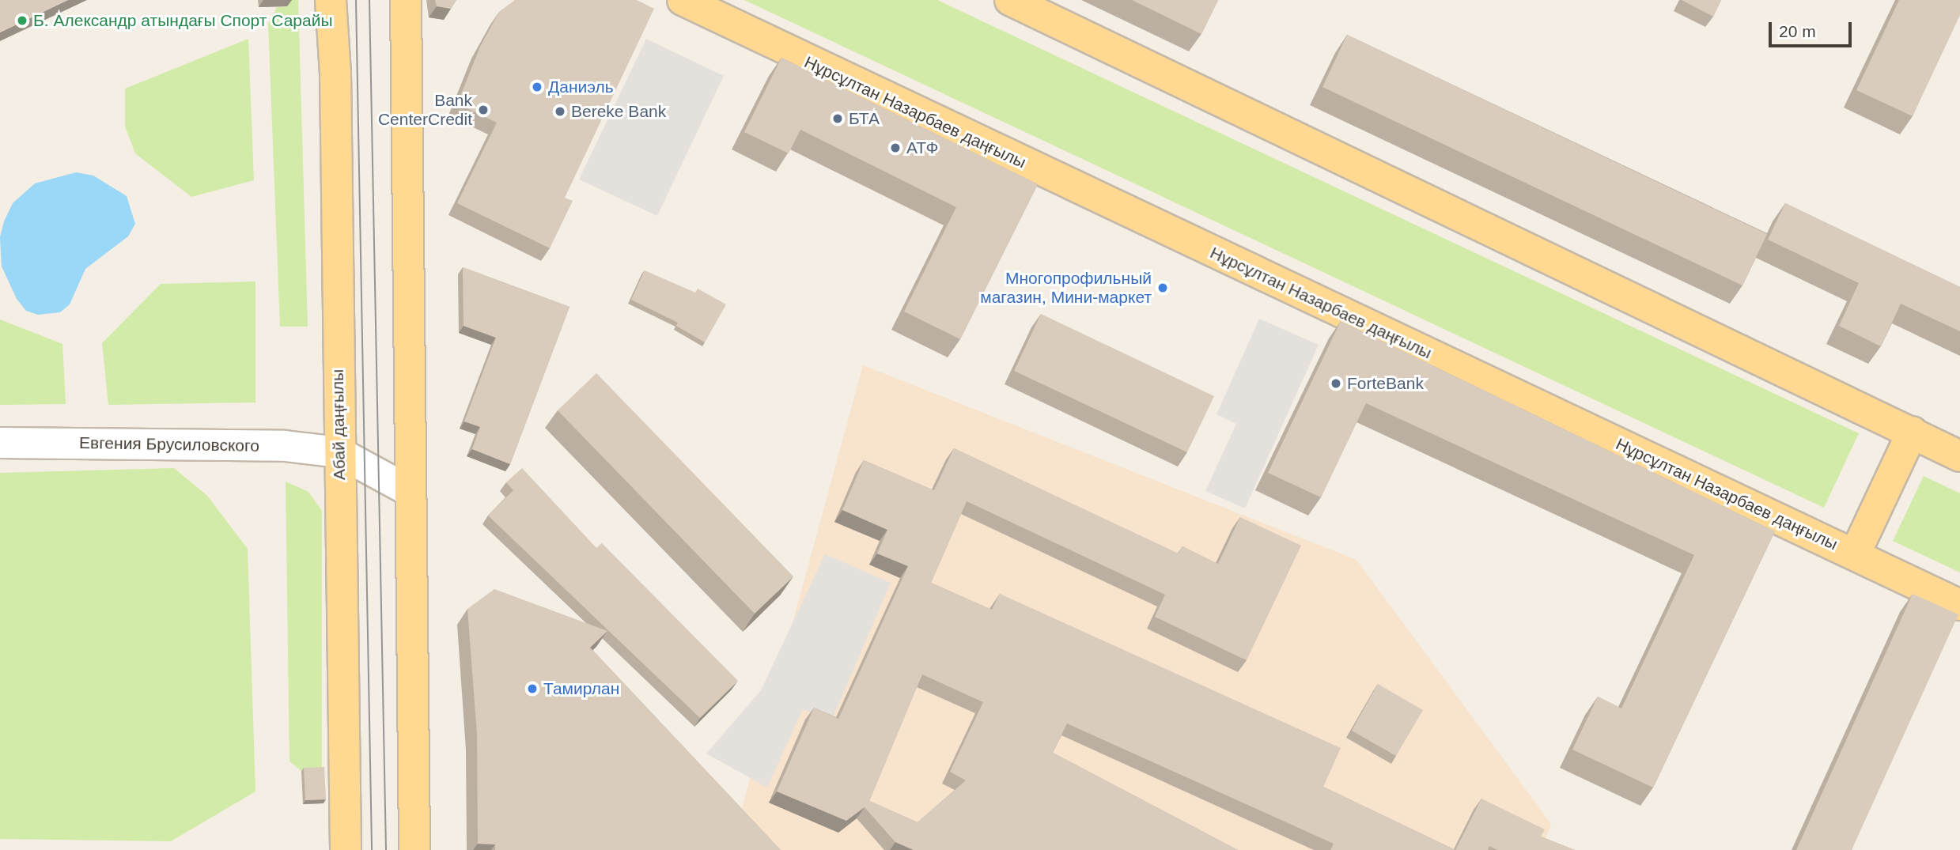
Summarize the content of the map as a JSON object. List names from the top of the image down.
{
  "streets": {
    "main road": ["Нұрсұлтан Назарбаев даңғылы", "Абай даңғылы"],
    "street": ["Евгения Брусиловского"]
  },
  "crossings": [
    ["Абай даңғылы", "Евгения Брусиловского"]
  ],
  "places": [
    "Б. Александр атындағы Спорт Сарайы",
    "Даниэль",
    "Bank CenterCredit",
    "Bereke Bank",
    "БТА",
    "АТФ",
    "Многопрофильный магазин, Мини-маркет",
    "ForteBank",
    "Тамирлан"
  ],
  "scale_bar": "20 m"
}
